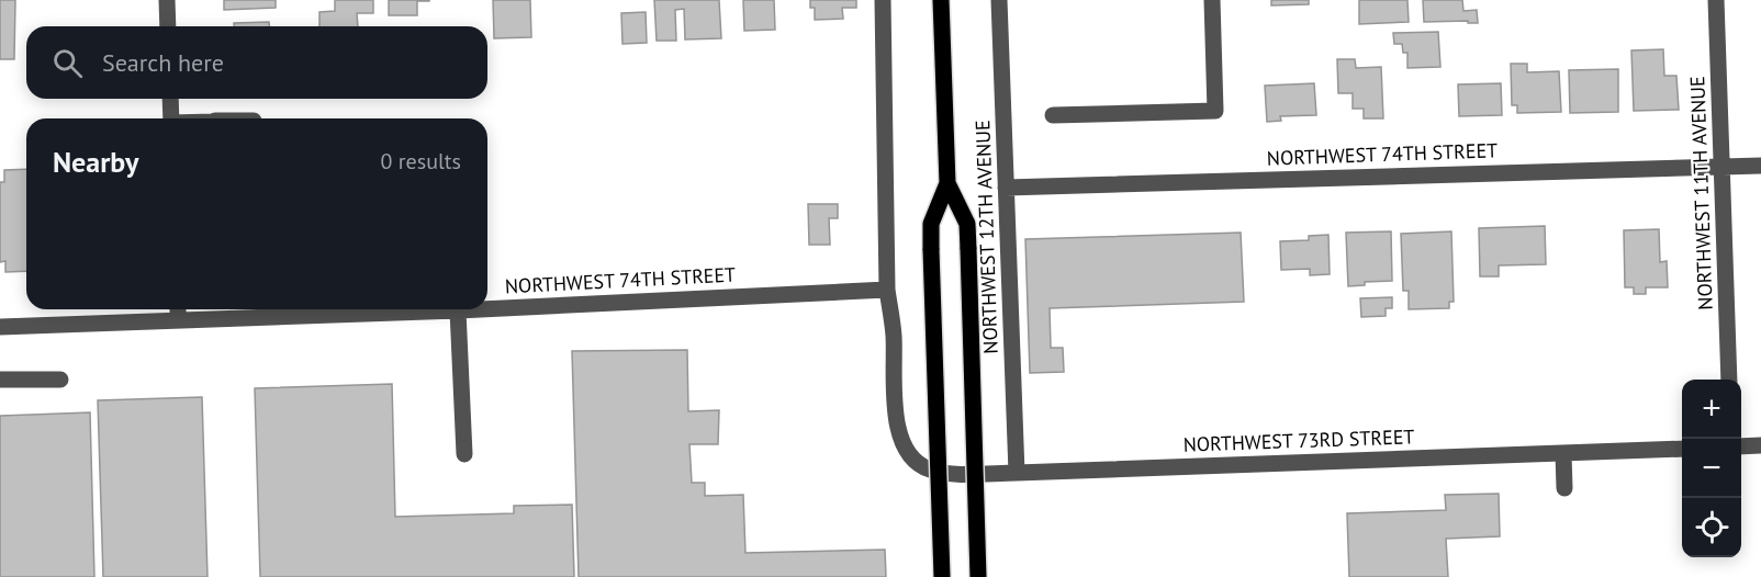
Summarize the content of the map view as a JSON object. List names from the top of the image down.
{
  "streets": {
    "main road": ["NORTHWEST 12TH AVENUE"],
    "street": ["NORTHWEST 74TH STREET", "NORTHWEST 11TH AVENUE", "NORTHWEST 73RD STREET"]
  },
  "crossings": [
    ["NORTHWEST 74TH STREET", "NORTHWEST 11TH AVENUE"],
    ["NORTHWEST 74TH STREET", "NORTHWEST 12TH AVENUE"],
    ["NORTHWEST 74TH STREET", "NORTHWEST 73RD STREET"],
    ["NORTHWEST 12TH AVENUE", "NORTHWEST 73RD STREET"]
  ],
  "page": {
    "search": "Search here",
    "heading": ["Nearby", "0 results"],
    "map_buttons": ["+", "−"]
  }
}
